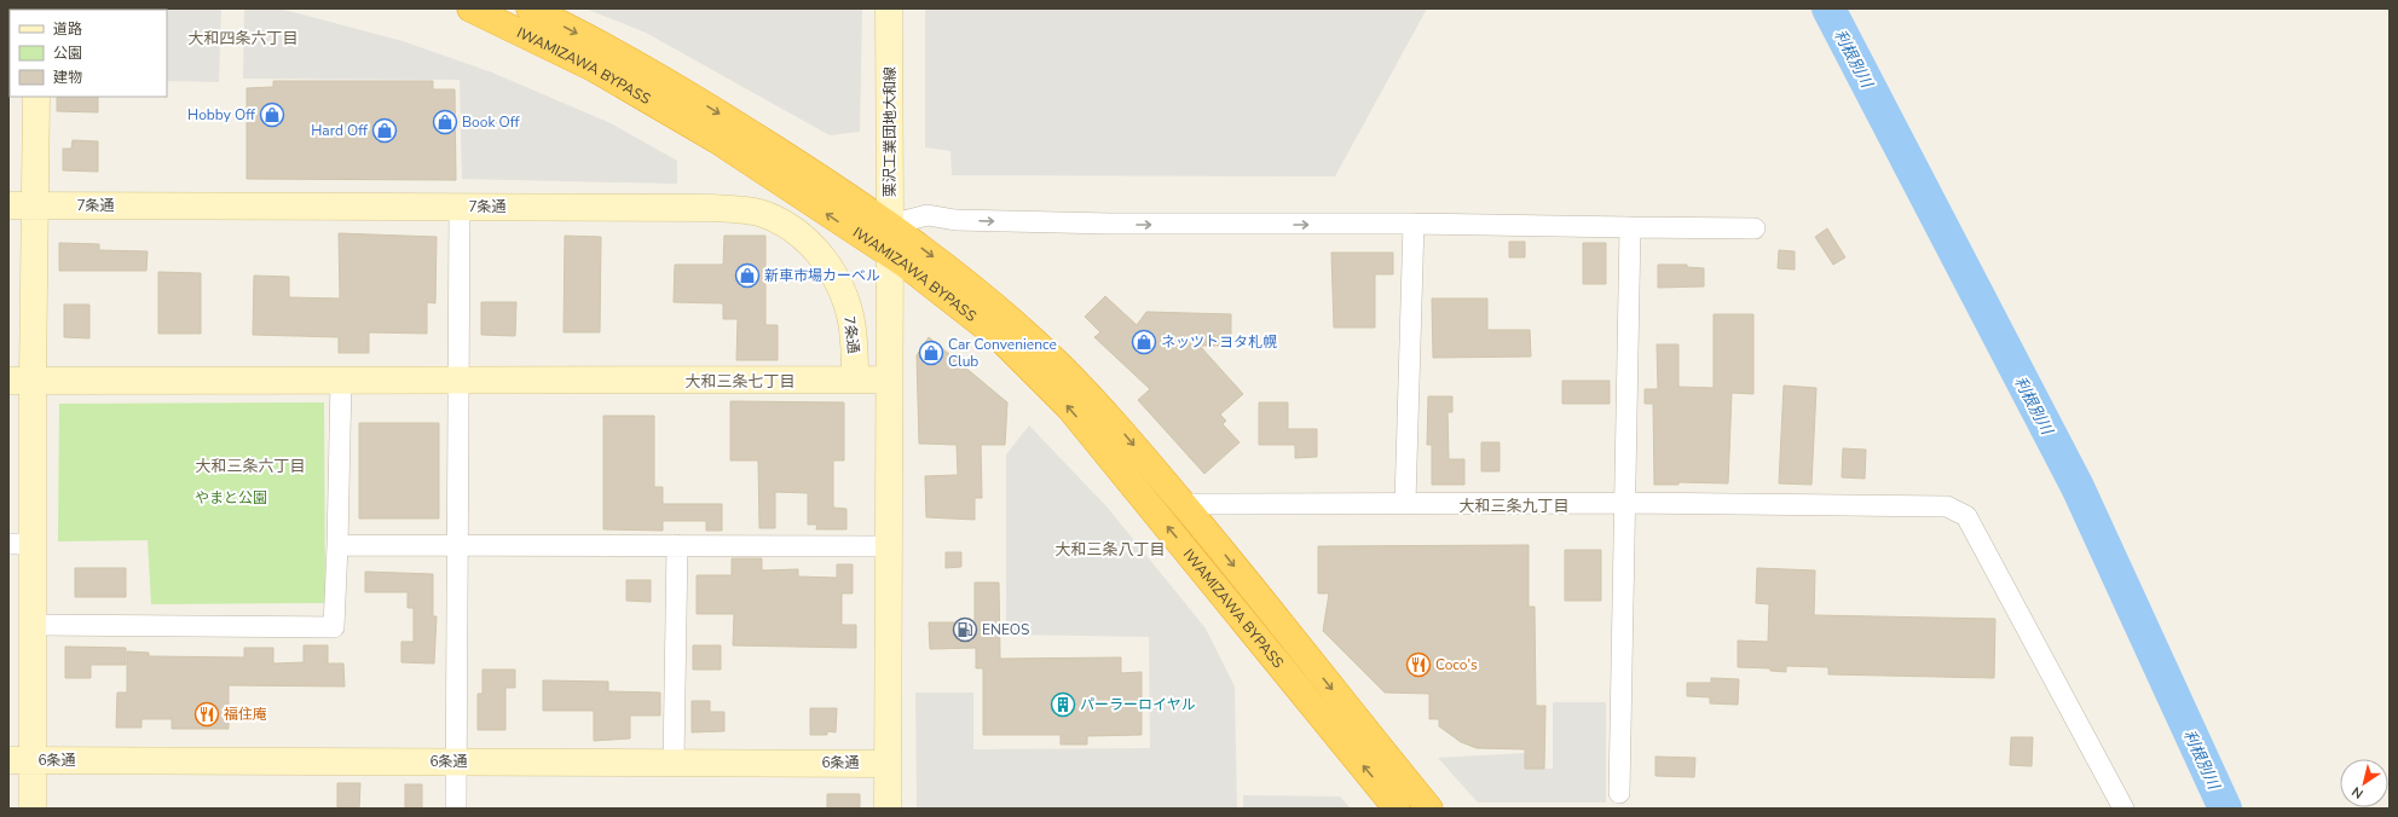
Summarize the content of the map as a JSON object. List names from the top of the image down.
{
  "streets": {
    "highway": ["IWAMIZAWA BYPASS"],
    "street": ["栗沢工業団地大和線", "7条通", "6条通"]
  },
  "crossings": [
    ["IWAMIZAWA BYPASS", "栗沢工業団地大和線"],
    ["栗沢工業団地大和線", "6条通"]
  ],
  "districts": [
    "大和四条六丁目",
    "大和三条七丁目",
    "大和三条六丁目",
    "大和三条九丁目",
    "大和三条八丁目"
  ],
  "water": ["利根別川"],
  "parks": ["やまと公園"],
  "places": {
    "shop": [
      "Hobby Off",
      "Book Off",
      "Hard Off",
      "新車市場カーベル",
      "ネッツトヨタ札幌",
      "Car Convenience Club"
    ],
    "fuel station": ["ENEOS"],
    "restaurant": ["Coco's", "福住庵"],
    "building": ["パーラーロイヤル"]
  },
  "legend": ["道路", "公園", "建物"],
  "north": "bottom left"
}
